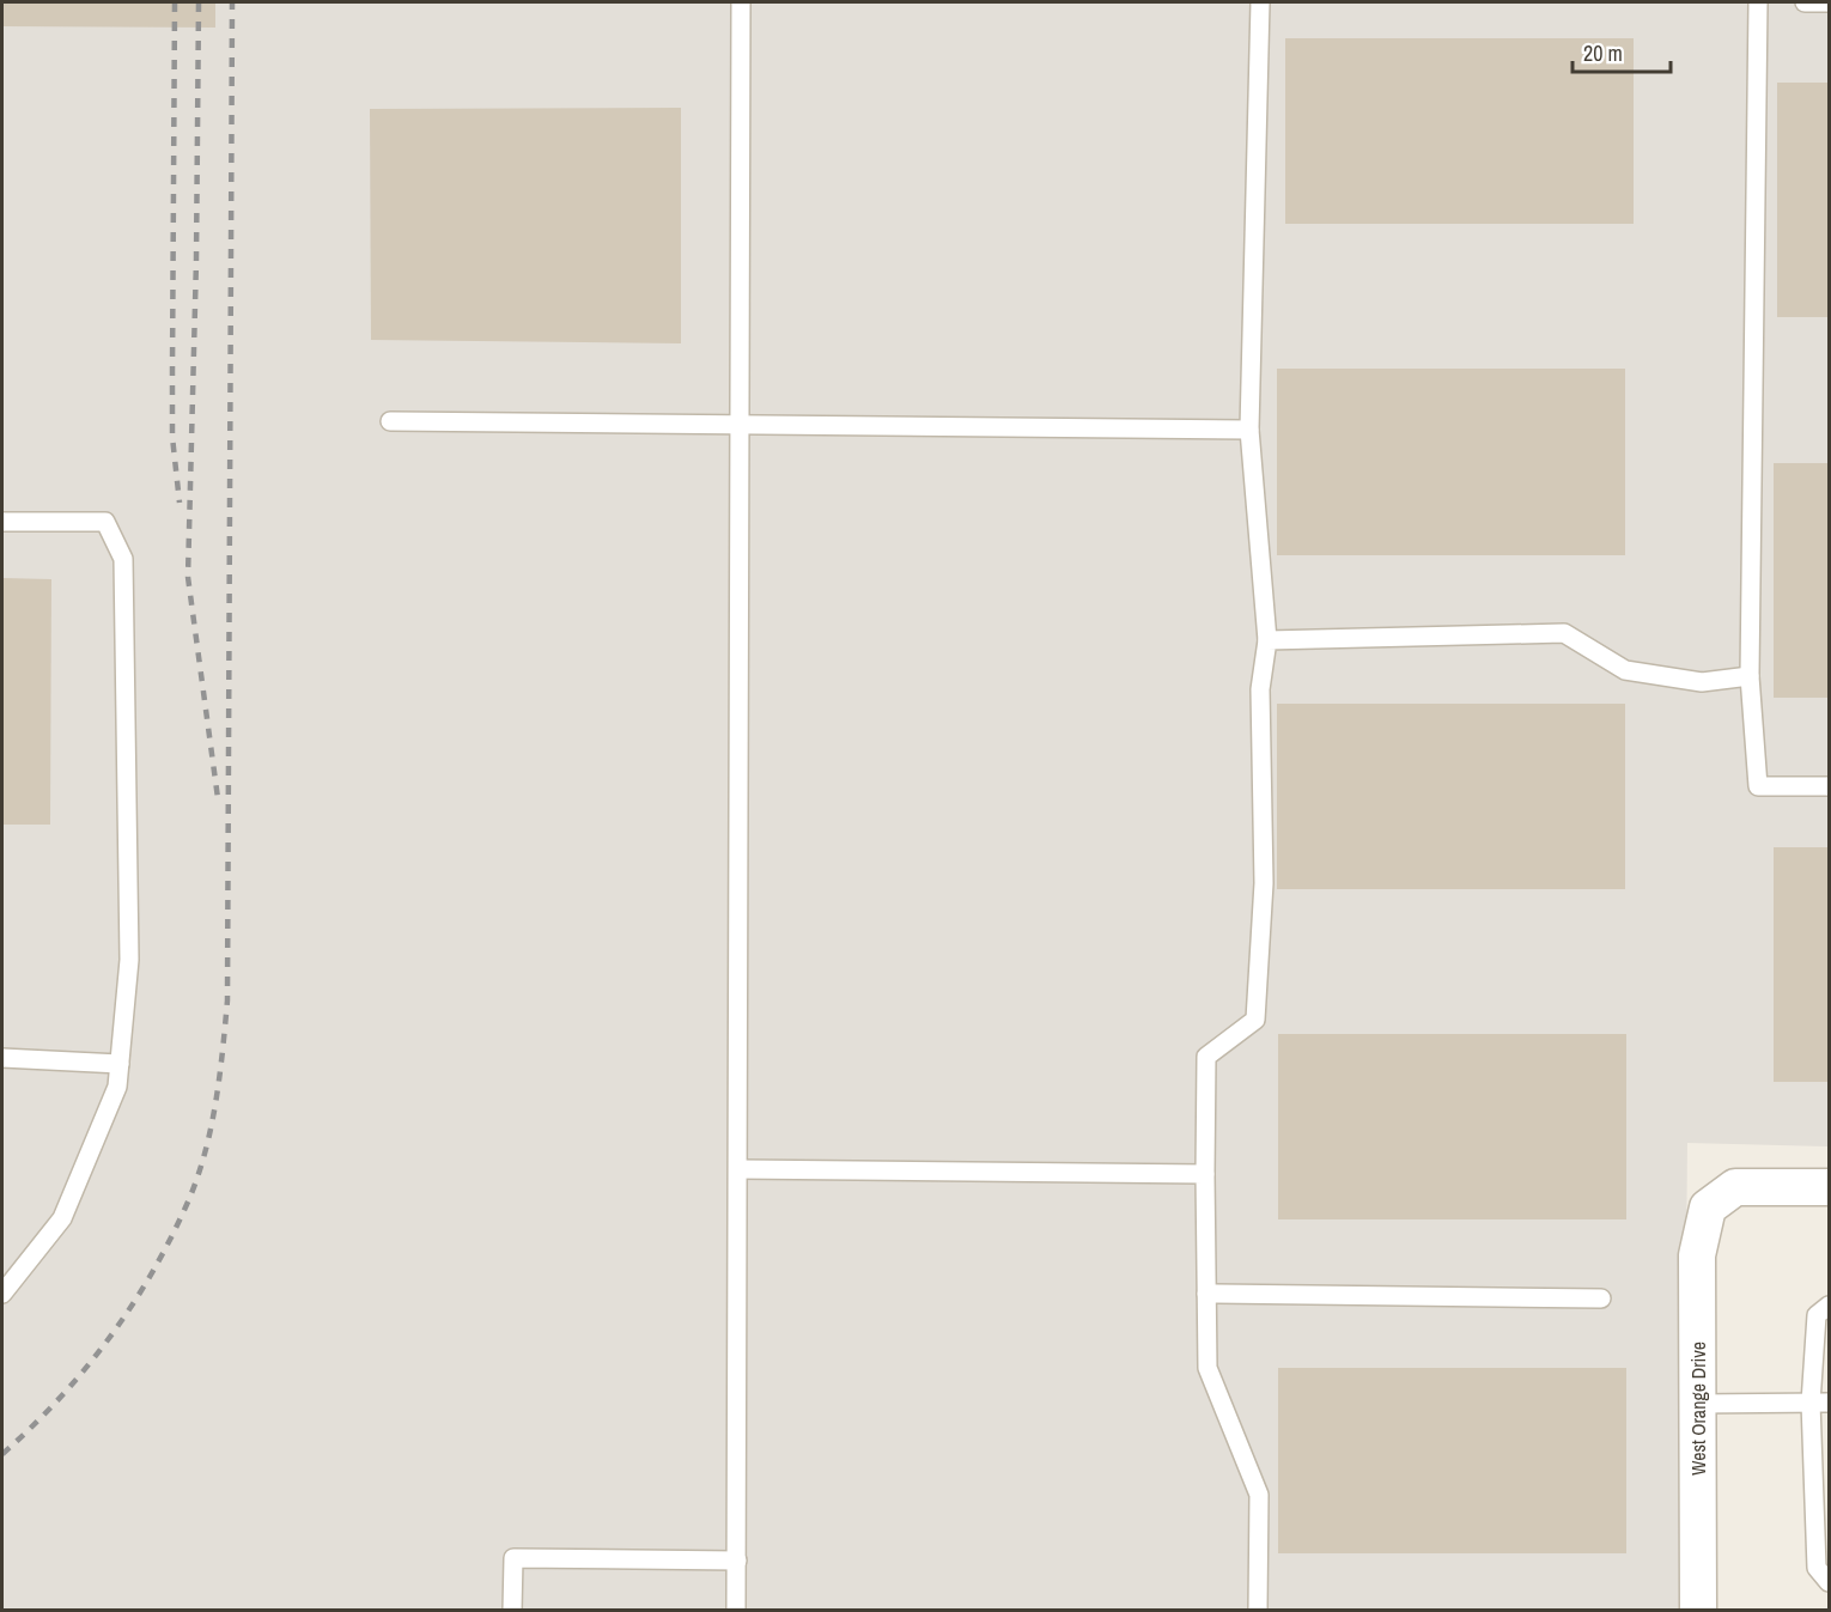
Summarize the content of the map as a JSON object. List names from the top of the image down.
{
  "streets": {
    "street": ["West Orange Drive"]
  },
  "scale_bar": "20 m"
}
